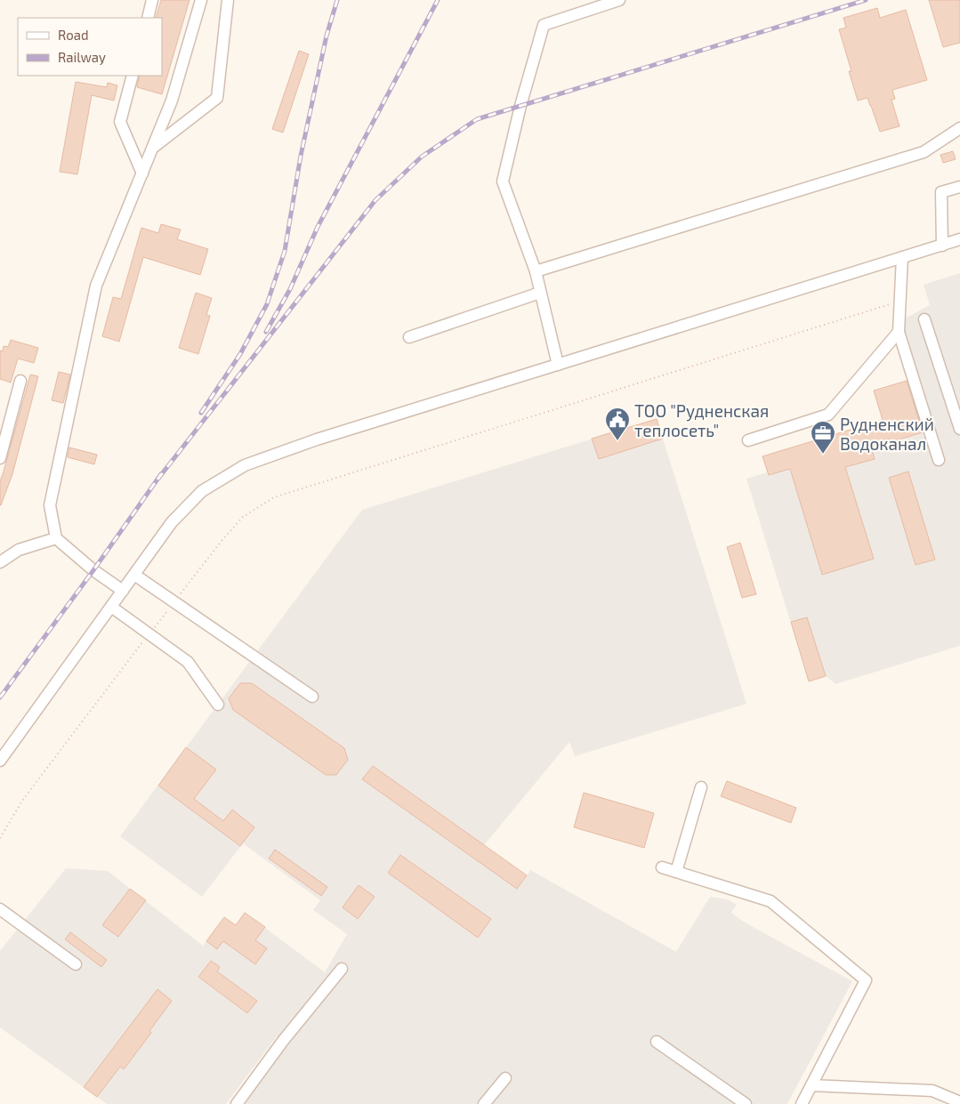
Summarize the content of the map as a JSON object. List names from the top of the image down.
{
  "places": {
    "public building": ["ТОО \"Рудненская теплосеть\""],
    "office": ["Рудненский Водоканал"]
  },
  "legend": ["Road", "Railway"]
}
